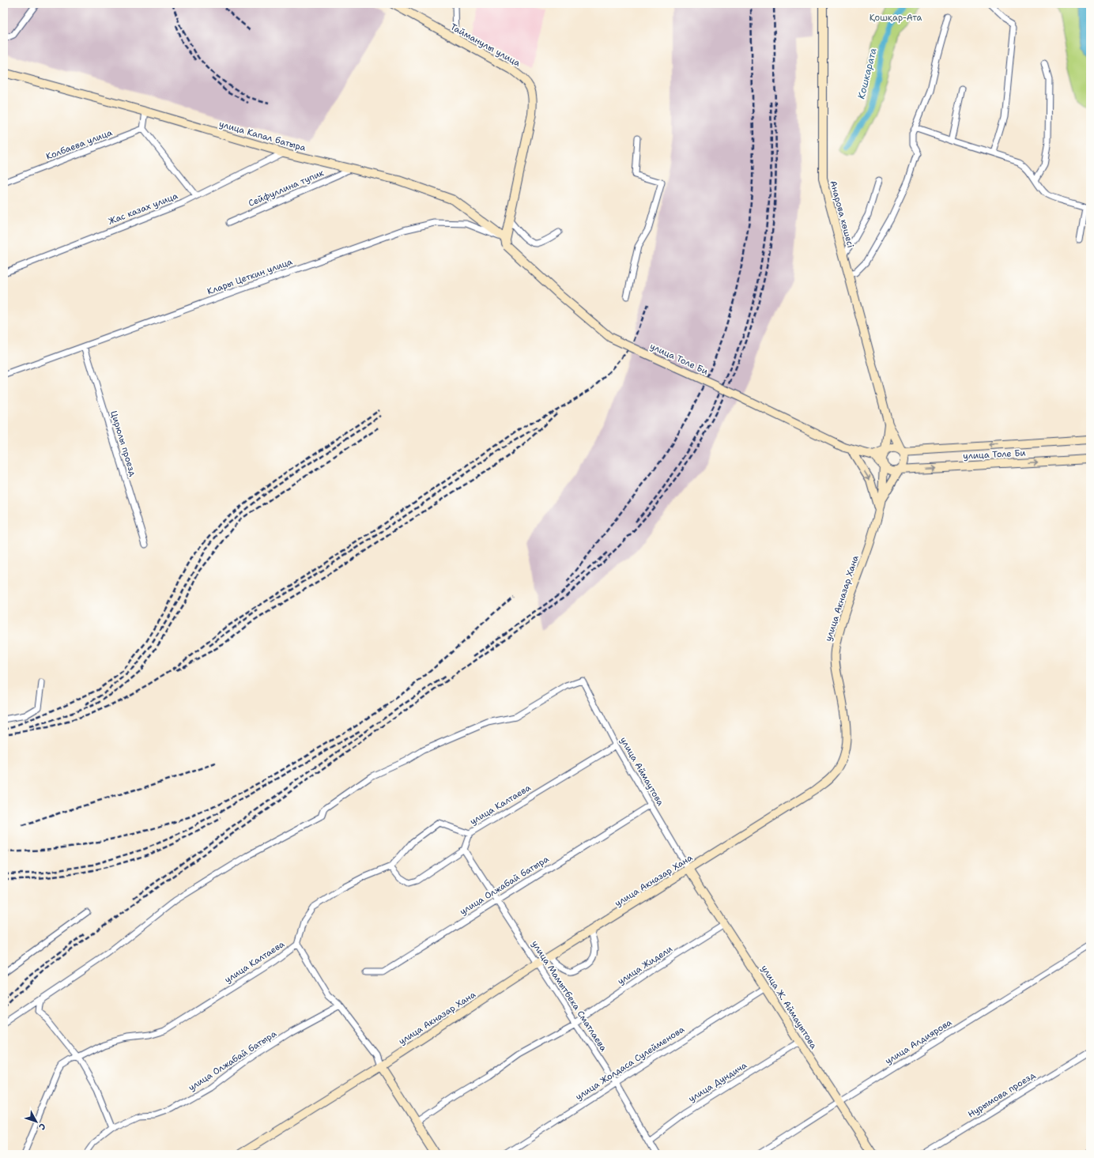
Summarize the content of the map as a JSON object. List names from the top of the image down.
{
  "streets": {
    "main road": [
      "Тайманулы улица",
      "улица Капал батыра",
      "Анарова көшесі",
      "улица Толе Би",
      "улица Акназар Хана",
      "улица Ж. Аймауытова"
    ],
    "street": [
      "Колбаева улица",
      "Сейфуллина тупик",
      "Жас казах улица",
      "Клары Цеткин улица",
      "Цирюлы проезд",
      "улица Аймаутова",
      "улица Калтаева",
      "улица Олжабай батыра",
      "улица Жидели",
      "улица Мамытбека Сматлаева",
      "улица Алдиярова",
      "улица Жолдаса Сулейменова",
      "улица Дундича",
      "Нурымова проезд"
    ]
  },
  "crossings": [
    ["Тайманулы улица", "улица Капал батыра"],
    ["Тайманулы улица", "Клары Цеткин улица"],
    ["Тайманулы улица", "улица Толе Би"],
    ["улица Капал батыра", "Сейфуллина тупик"],
    ["улица Капал батыра", "Жас казах улица"],
    ["улица Капал батыра", "Клары Цеткин улица"],
    ["улица Капал батыра", "улица Толе Би"],
    ["Клары Цеткин улица", "улица Толе Би"],
    ["Клары Цеткин улица", "Цирюлы проезд"],
    ["улица Толе Би", "улица Акназар Хана"],
    ["улица Акназар Хана", "улица Аймаутова"],
    ["улица Акназар Хана", "улица Мамытбека Сматлаева"],
    ["улица Акназар Хана", "улица Ж. Аймауытова"],
    ["улица Аймаутова", "улица Калтаева"],
    ["улица Аймаутова", "улица Олжабай батыра"],
    ["улица Аймаутова", "улица Ж. Аймауытова"],
    ["улица Калтаева", "улица Мамытбека Сматлаева"],
    ["улица Олжабай батыра", "улица Мамытбека Сматлаева"],
    ["улица Жидели", "улица Мамытбека Сматлаева"],
    ["улица Жидели", "улица Ж. Аймауытова"],
    ["улица Мамытбека Сматлаева", "улица Жолдаса Сулейменова"],
    ["улица Мамытбека Сматлаева", "улица Дундича"],
    ["улица Ж. Аймауытова", "улица Алдиярова"],
    ["улица Ж. Аймауытова", "улица Жолдаса Сулейменова"],
    ["улица Ж. Аймауытова", "улица Дундича"]
  ],
  "water": ["Кошкарата"],
  "parks": ["Қошқар-Ата"],
  "north": "bottom right"
}
